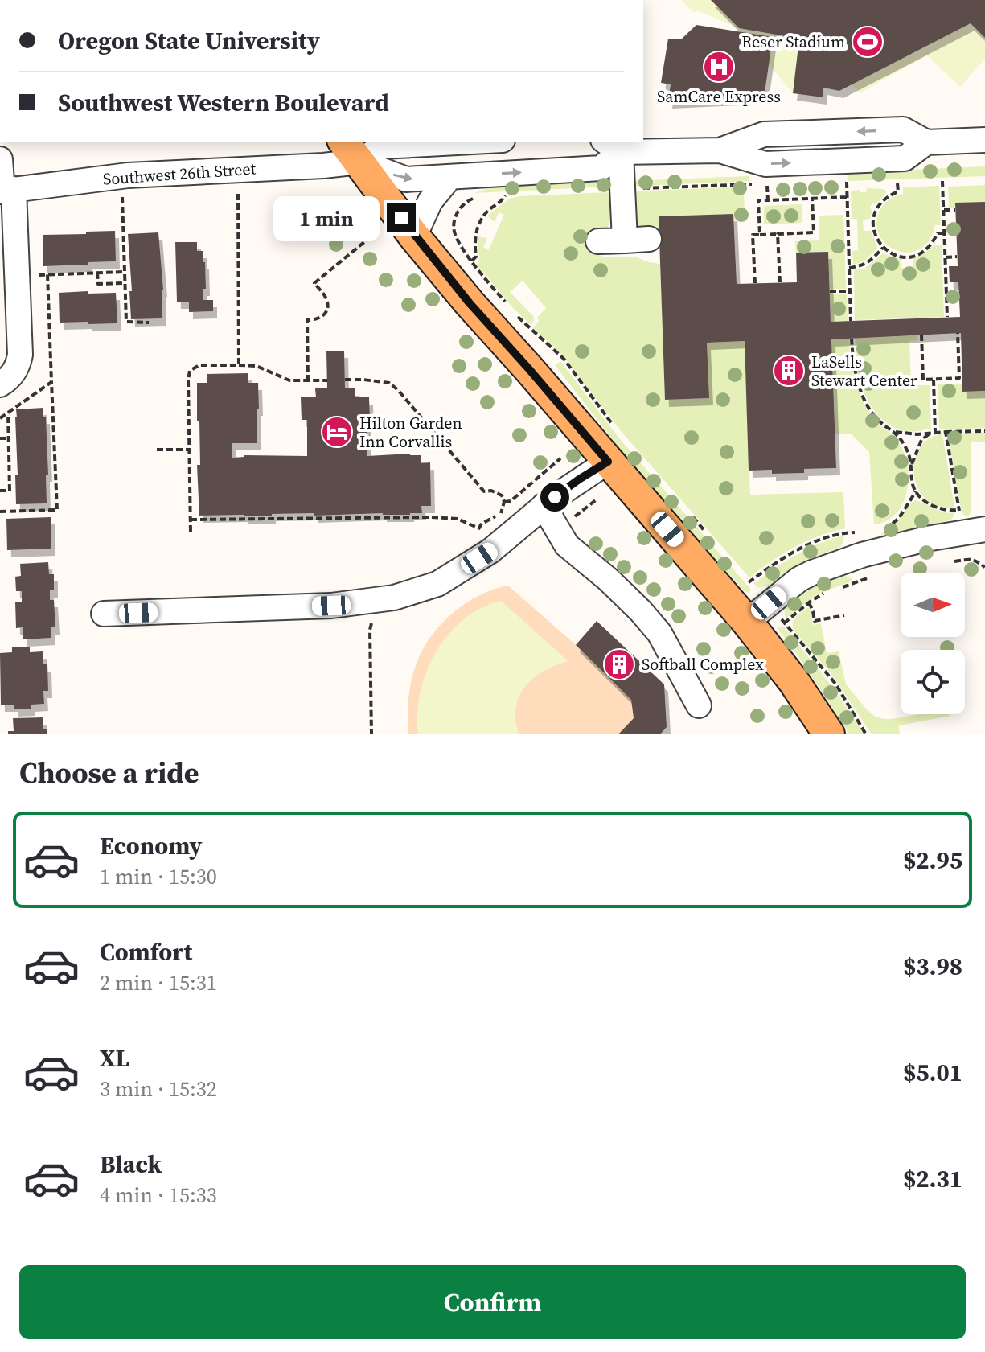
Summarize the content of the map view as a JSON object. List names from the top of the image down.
{
  "streets": {
    "street": ["Southwest 26th Street"]
  },
  "places": {
    "sports": ["Reser Stadium"],
    "hospital": ["SamCare Express"],
    "building": ["LaSells Stewart Center", "Softball Complex"],
    "hotel": ["Hilton Garden Inn Corvallis"]
  },
  "north": "right",
  "page": {
    "banner": ["Oregon State University", "Southwest Western Boulevard"],
    "bubble": "1 min",
    "heading": "Choose a ride",
    "list": [
      {
        "name": "Economy",
        "note": "1 min · 15:30",
        "value": "$2.95"
      },
      {
        "name": "Comfort",
        "note": "2 min · 15:31",
        "value": "$3.98"
      },
      {
        "name": "XL",
        "note": "3 min · 15:32",
        "value": "$5.01"
      },
      {
        "name": "Black",
        "note": "4 min · 15:33",
        "value": "$2.31"
      }
    ],
    "buttons": "Confirm"
  }
}
